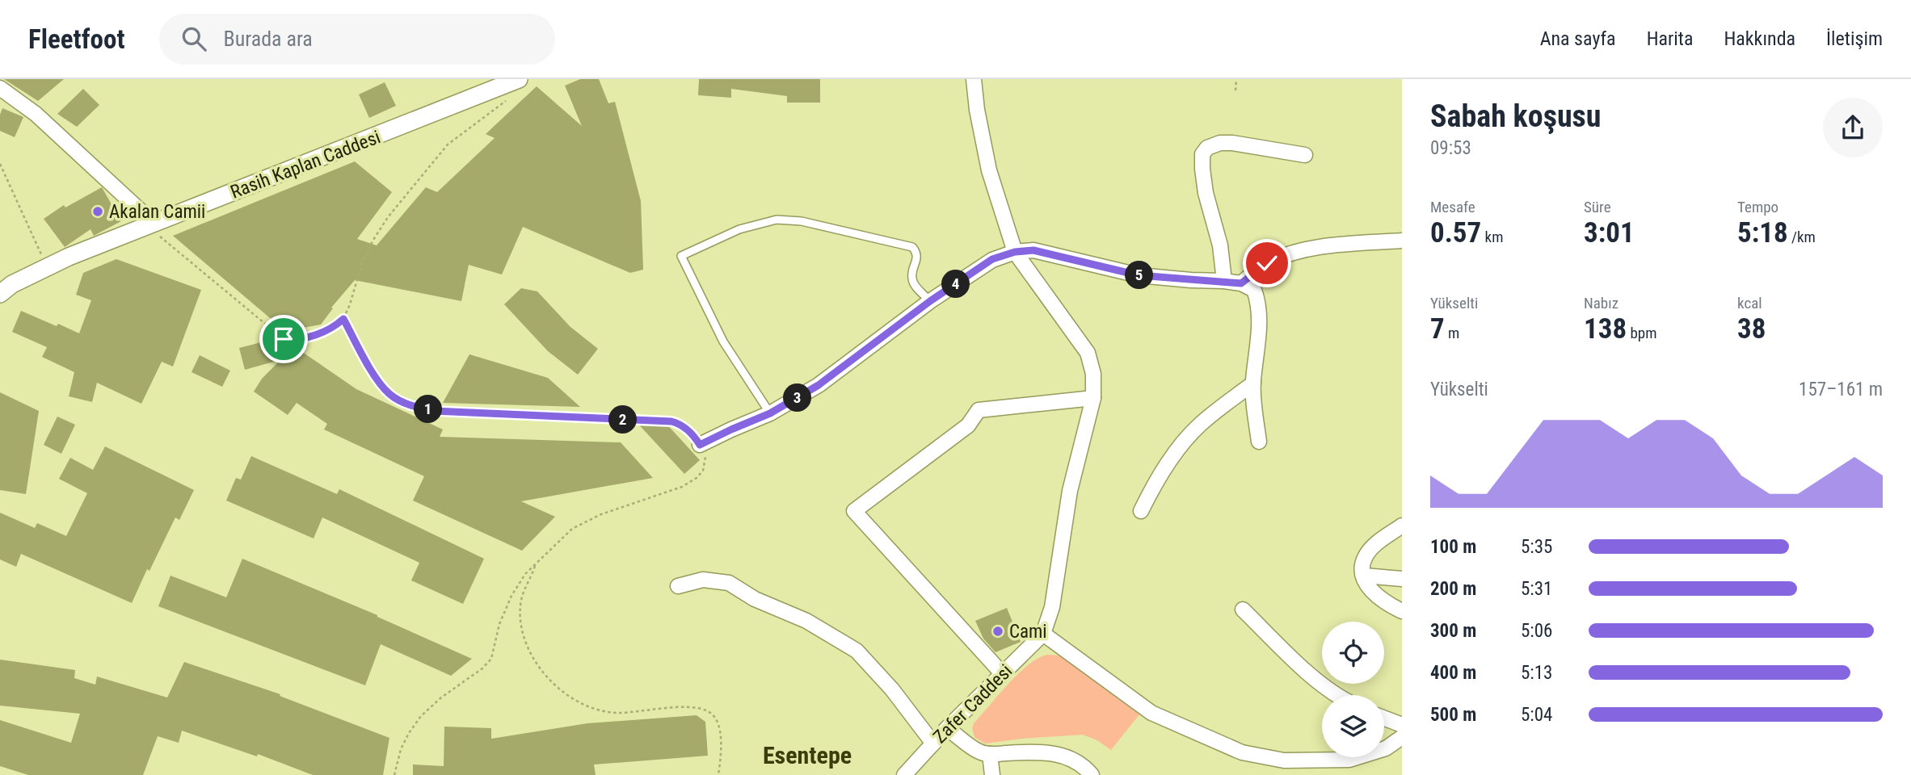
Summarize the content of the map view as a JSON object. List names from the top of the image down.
{
  "streets": {
    "street": ["Rasih Kaplan Caddesi", "Zafer Caddesi"]
  },
  "districts": ["Esentepe"],
  "places": ["Akalan Camii", "Cami"],
  "page": {
    "header": "Fleetfoot",
    "search": "Burada ara",
    "nav": [
      "Ana sayfa",
      "Harita",
      "Hakkında",
      "İletişim"
    ],
    "heading": ["Sabah koşusu", "09:53"],
    "stats": [
      ["Mesafe", "0.57 km"],
      ["Süre", "3:01"],
      ["Tempo", "5:18 /km"],
      ["Yükselti", "7 m"],
      ["Nabız", "138 bpm"],
      ["kcal", "38"]
    ],
    "pins": [
      "5",
      "4",
      "3",
      "1",
      "2"
    ],
    "chart": ["Yükselti", "157–161 m"],
    "list": [
      {
        "name": "100 m",
        "note": "5:35"
      },
      {
        "name": "200 m",
        "note": "5:31"
      },
      {
        "name": "300 m",
        "note": "5:06"
      },
      {
        "name": "400 m",
        "note": "5:13"
      },
      {
        "name": "500 m",
        "note": "5:04"
      }
    ]
  }
}
